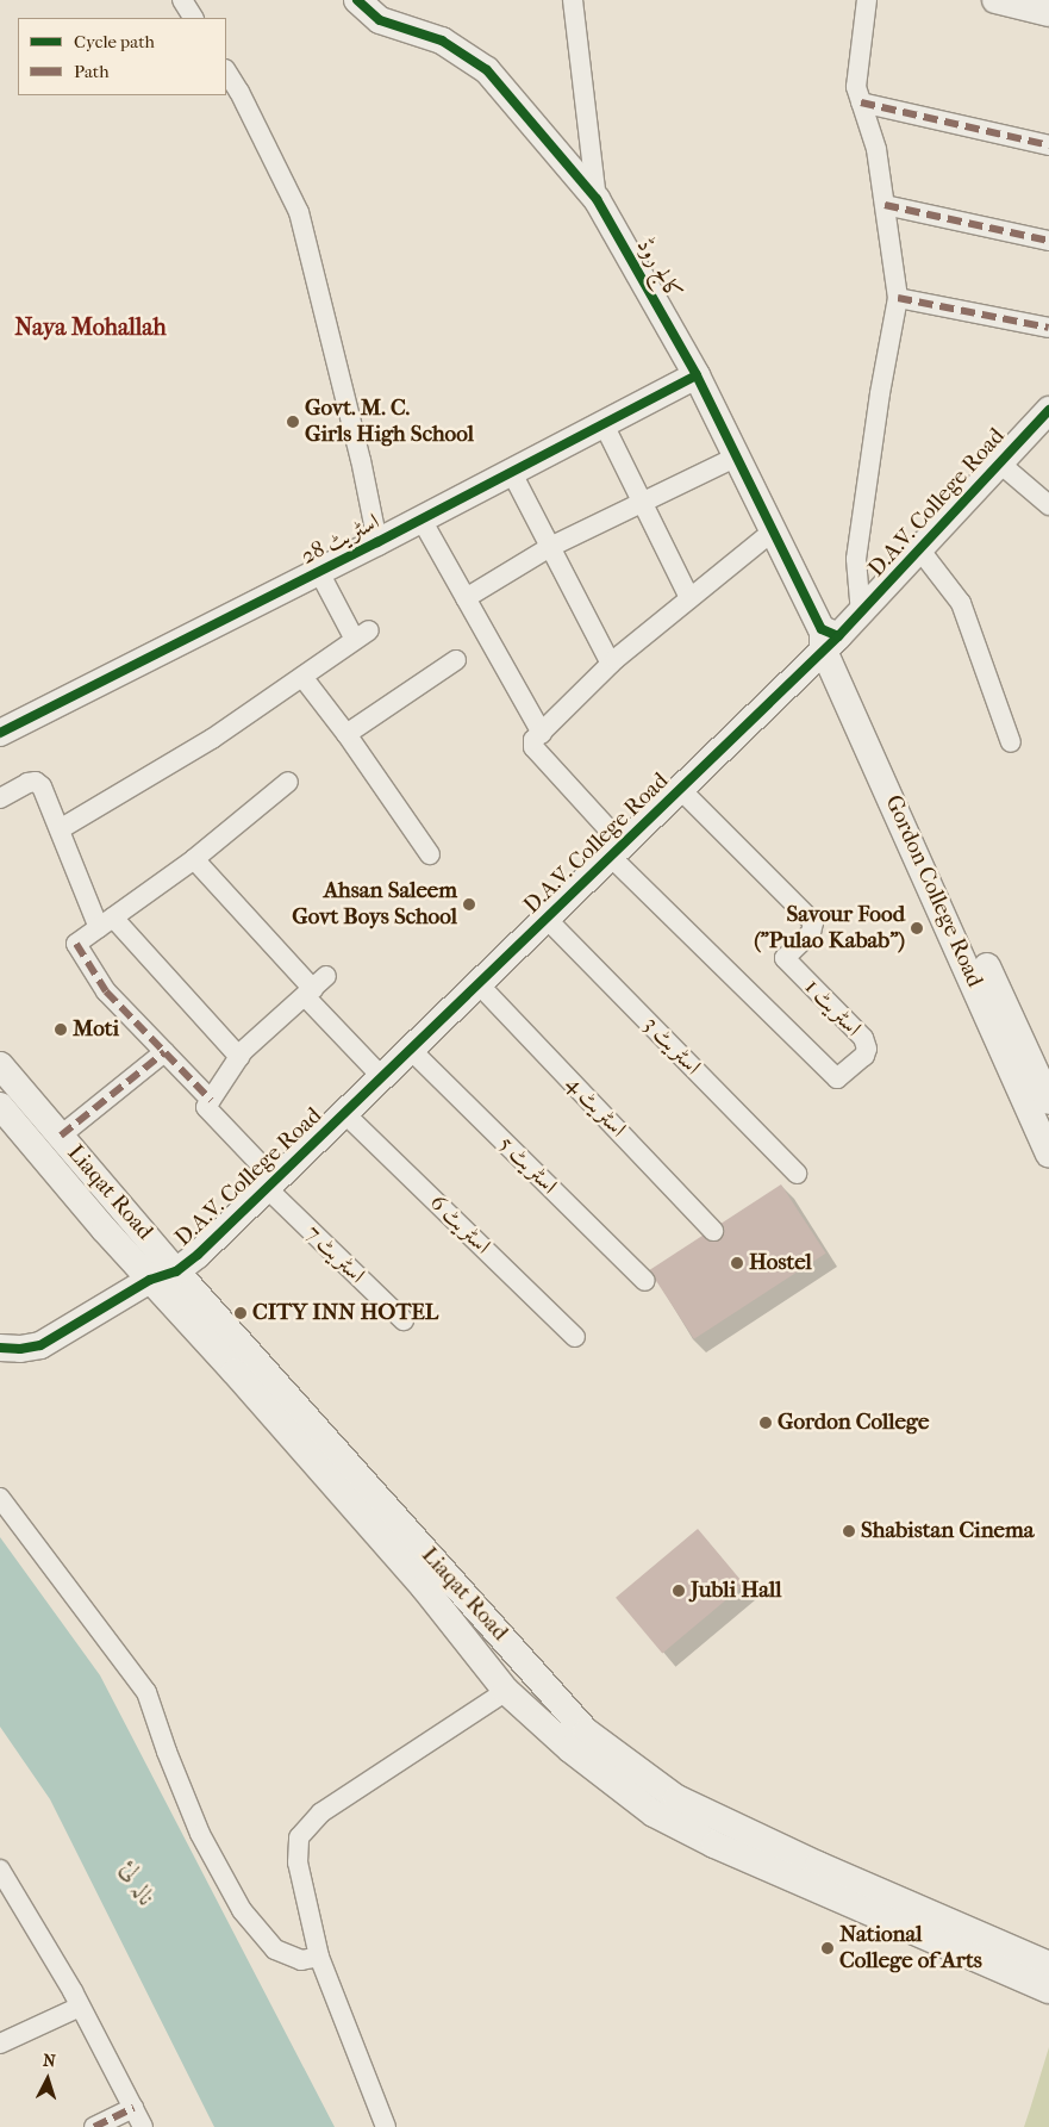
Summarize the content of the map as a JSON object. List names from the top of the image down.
{
  "streets": {
    "street": [
      "کالج روڈ",
      "D.A.V. College Road",
      "اسٹریٹ 28",
      "Gordon College Road",
      "اسٹریٹ 1",
      "اسٹریٹ 3",
      "اسٹریٹ 4",
      "اسٹریٹ 5",
      "Liaqat Road",
      "اسٹریٹ 6",
      "اسٹریٹ 7"
    ]
  },
  "crossings": [
    ["کالج روڈ", "D.A.V. College Road"],
    ["کالج روڈ", "اسٹریٹ 28"],
    ["کالج روڈ", "Gordon College Road"],
    ["D.A.V. College Road", "Gordon College Road"],
    ["D.A.V. College Road", "اسٹریٹ 1"],
    ["D.A.V. College Road", "اسٹریٹ 3"],
    ["D.A.V. College Road", "اسٹریٹ 4"],
    ["D.A.V. College Road", "اسٹریٹ 5"],
    ["D.A.V. College Road", "Liaqat Road"],
    ["D.A.V. College Road", "اسٹریٹ 6"],
    ["D.A.V. College Road", "اسٹریٹ 7"]
  ],
  "districts": ["Naya Mohallah"],
  "water": ["نالہ لئ"],
  "places": [
    "Govt. M. C. Girls High School",
    "Ahsan Saleem Govt Boys School",
    "Savour Food (\"Pulao Kabab\")",
    "Moti",
    "Hostel",
    "CITY INN HOTEL",
    "Gordon College",
    "Shabistan Cinema",
    "Jubli Hall",
    "National College of Arts"
  ],
  "legend": ["Cycle path", "Path"],
  "north": "top"
}
